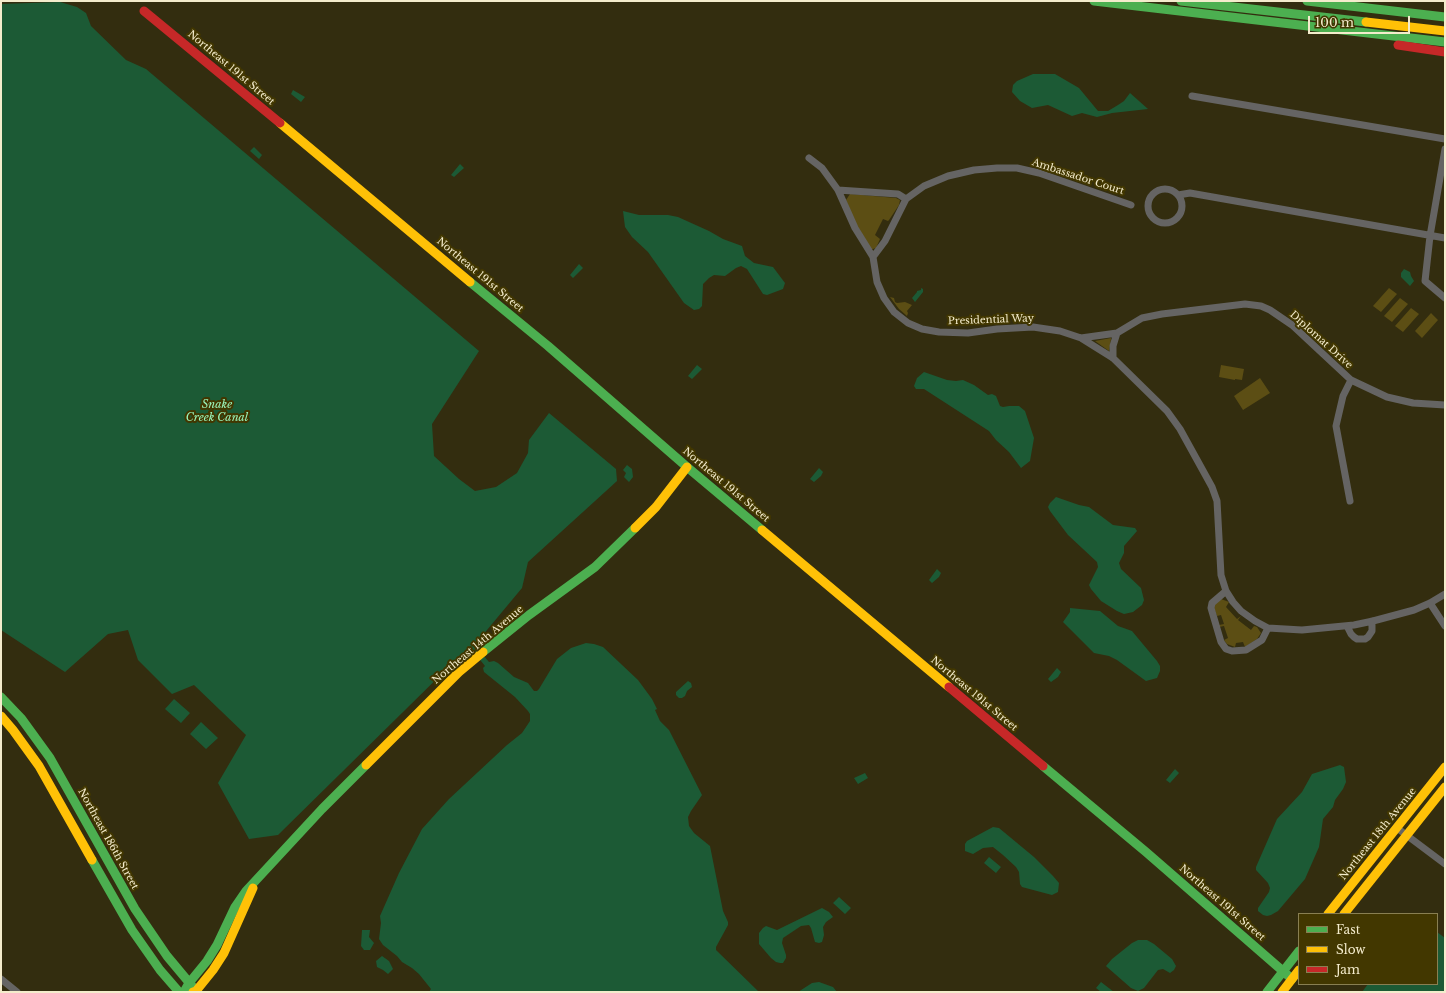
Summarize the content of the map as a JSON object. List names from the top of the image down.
{
  "streets": {
    "main road": [
      "Northeast 191st Street",
      "Northeast 14th Avenue",
      "Northeast 18th Avenue",
      "Northeast 186th Street"
    ],
    "street": ["Ambassador Court", "Presidential Way", "Diplomat Drive"]
  },
  "crossings": [
    ["Northeast 191st Street", "Northeast 14th Avenue"],
    ["Ambassador Court", "Presidential Way"],
    ["Presidential Way", "Diplomat Drive"],
    ["Northeast 14th Avenue", "Northeast 186th Street"]
  ],
  "water": ["Snake Creek Canal"],
  "legend": ["Fast", "Slow", "Jam"],
  "scale_bar": "100 m"
}
